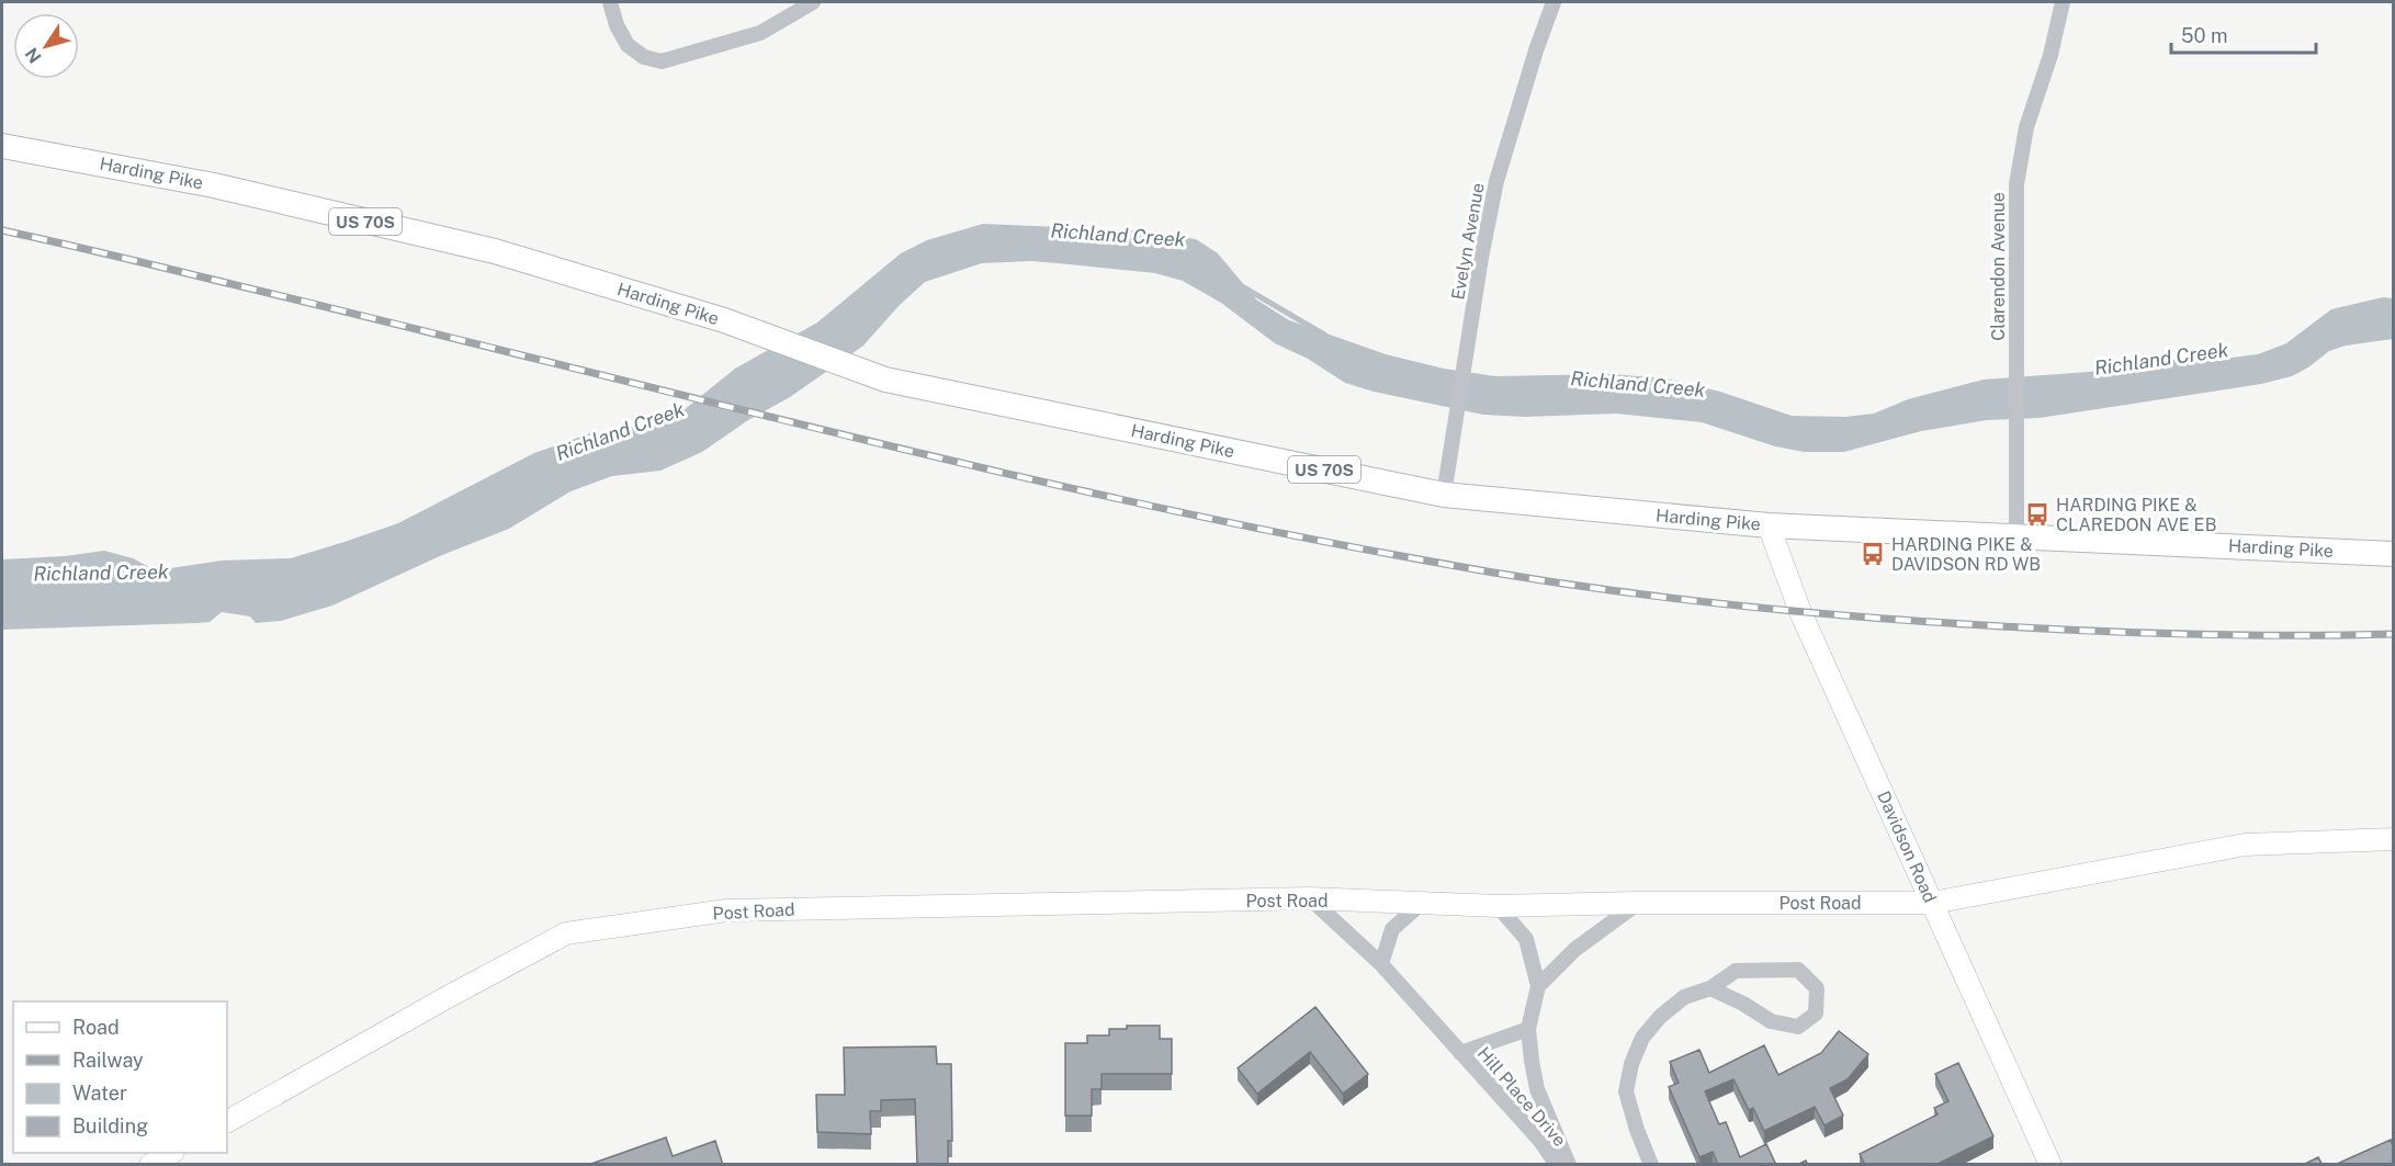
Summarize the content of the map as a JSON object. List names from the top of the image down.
{
  "streets": {
    "main road": ["Harding Pike", "US 70S"],
    "street": [
      "Evelyn Avenue",
      "Clarendon Avenue",
      "Davidson Road",
      "Post Road",
      "Hill Place Drive"
    ]
  },
  "crossings": [
    ["Harding Pike", "Evelyn Avenue"],
    ["Harding Pike", "Clarendon Avenue"],
    ["Harding Pike", "Davidson Road"],
    ["Davidson Road", "Post Road"],
    ["Post Road", "Hill Place Drive"]
  ],
  "water": ["Richland Creek"],
  "places": {
    "bus stop": ["HARDING PIKE & CLAREDON AVE EB", "HARDING PIKE & DAVIDSON RD WB"]
  },
  "legend": [
    "Road",
    "Railway",
    "Water",
    "Building"
  ],
  "scale_bar": "50 m",
  "north": "bottom left"
}
